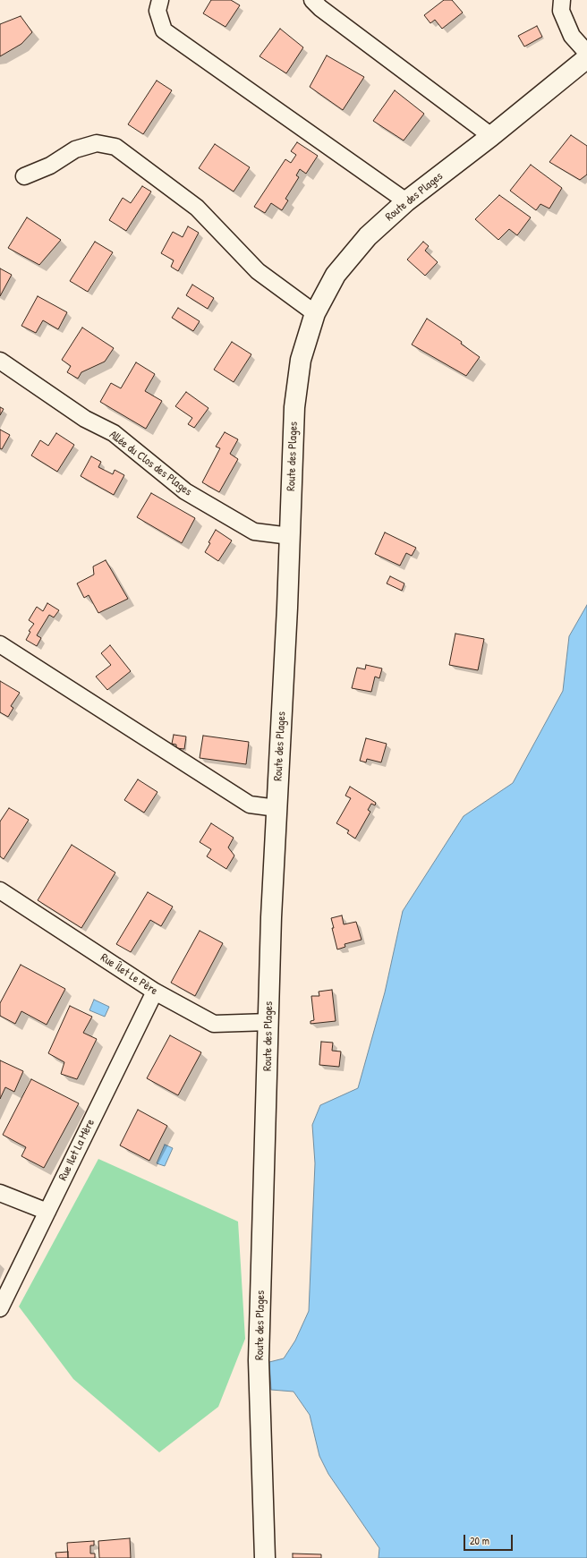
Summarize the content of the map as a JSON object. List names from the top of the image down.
{
  "streets": {
    "street": [
      "Route des Plages",
      "Allée du Clos des Plages",
      "Rue Îlet Le Père",
      "Rue Ilet La Mère"
    ]
  },
  "crossings": [
    ["Route des Plages", "Allée du Clos des Plages"],
    ["Route des Plages", "Rue Îlet Le Père"],
    ["Rue Îlet Le Père", "Rue Ilet La Mère"]
  ],
  "scale_bar": "20 m"
}
